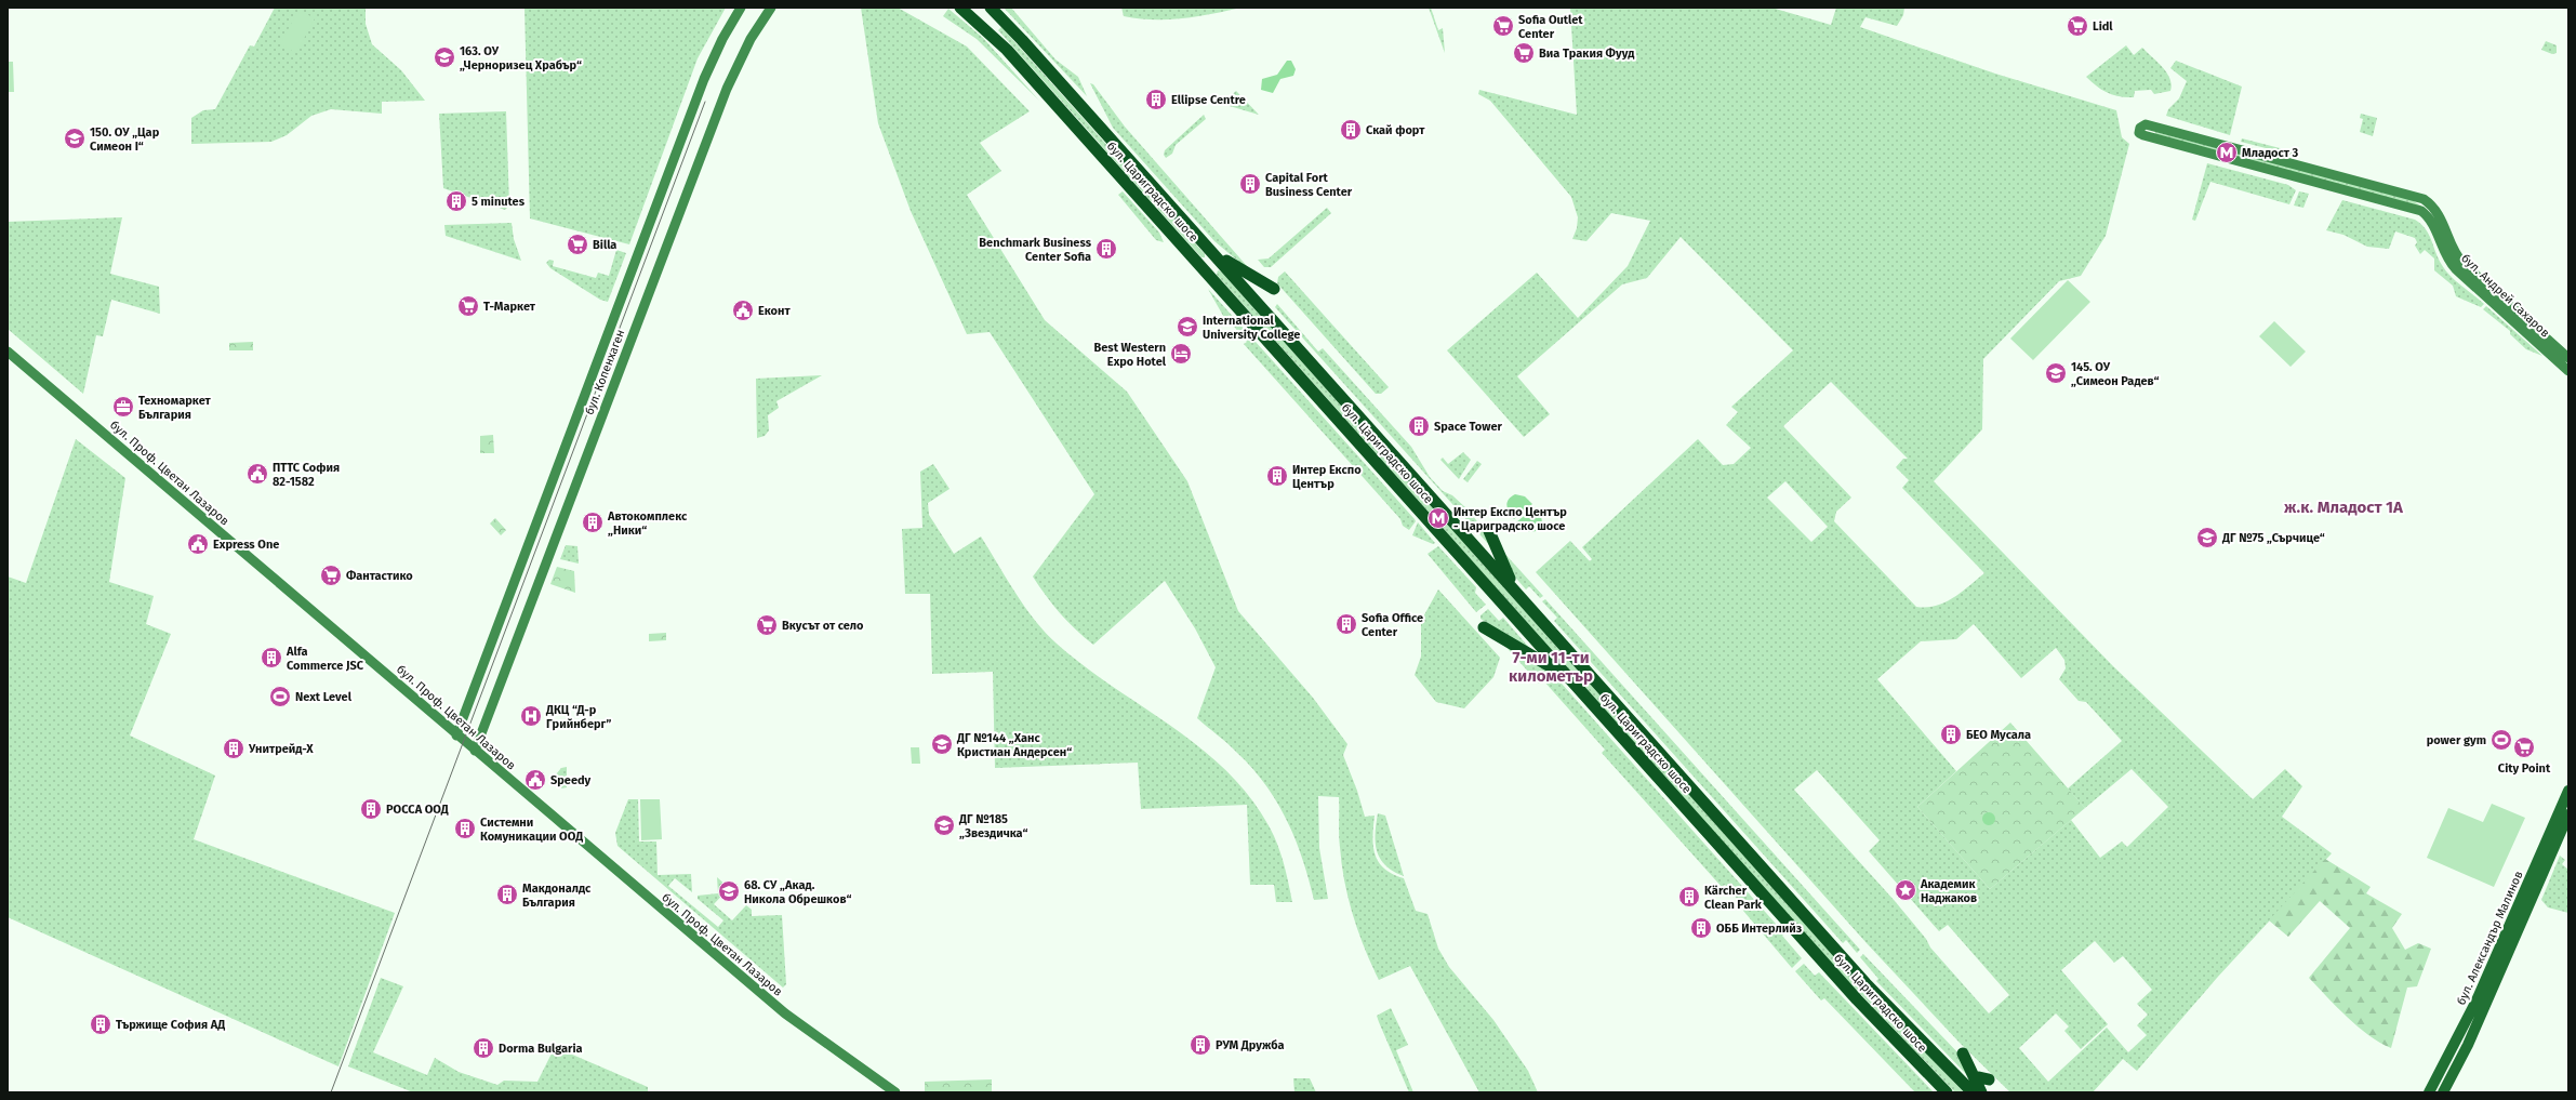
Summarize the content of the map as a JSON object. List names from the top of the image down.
{
  "streets": {
    "highway": ["бул. Цариградско шосе"],
    "main road": [
      "бул. Андрей Сахаров",
      "бул. Копенхаген",
      "бул. Проф. Цветан Лазаров",
      "бул. Александър Малинов"
    ]
  },
  "crossings": [
    ["бул. Копенхаген", "бул. Проф. Цветан Лазаров"]
  ],
  "districts": ["ж.к. Младост 1А", "7-ми 11-ти километър"],
  "places": {
    "supermarket": [
      "Sofia Outlet Center",
      "Lidl",
      "Виа Тракия Фууд",
      "Billa",
      "Т-Маркет",
      "Фантастико",
      "Вкусът от село",
      "City Point"
    ],
    "school or university": [
      "163. ОУ „Черноризец Храбър“",
      "150. ОУ „Цар Симеон I“",
      "International University College",
      "145. ОУ „Симеон Радев“",
      "ДГ №75 „Сърчице“",
      "ДГ №144 „Ханс Кристиан Андерсен“",
      "ДГ №185 „Звездичка“",
      "68. СУ „Акад. Никола Обрешков“"
    ],
    "building": [
      "Ellipse Centre",
      "Скай форт",
      "Capital Fort Business Center",
      "5 minutes",
      "Benchmark Business Center Sofia",
      "Space Tower",
      "Интер Експо Център",
      "Автокомплекс „Ники“",
      "Sofia Office Center",
      "Alfa Commerce JSC",
      "БЕО Мусала",
      "Унитрейд-Х",
      "РОССА ООД",
      "Системни Комуникации ООД",
      "Макдоналдс България",
      "Kärcher Clean Park",
      "ОББ Интерлийз",
      "Тържище София АД",
      "РУМ Дружба",
      "Dorma Bulgaria"
    ],
    "metro station": ["Младост 3", "Интер Експо Център - Цариградско шосе"],
    "public building": [
      "Еконт",
      "ПТТС София 82-1582",
      "Express One",
      "Speedy"
    ],
    "hotel": ["Best Western Expo Hotel"],
    "office": ["Техномаркет България"],
    "sports": ["Next Level", "power gym"],
    "hospital": ["ДКЦ “Д-р Грийнберг”"],
    "place": ["Академик Наджаков"]
  }
}
